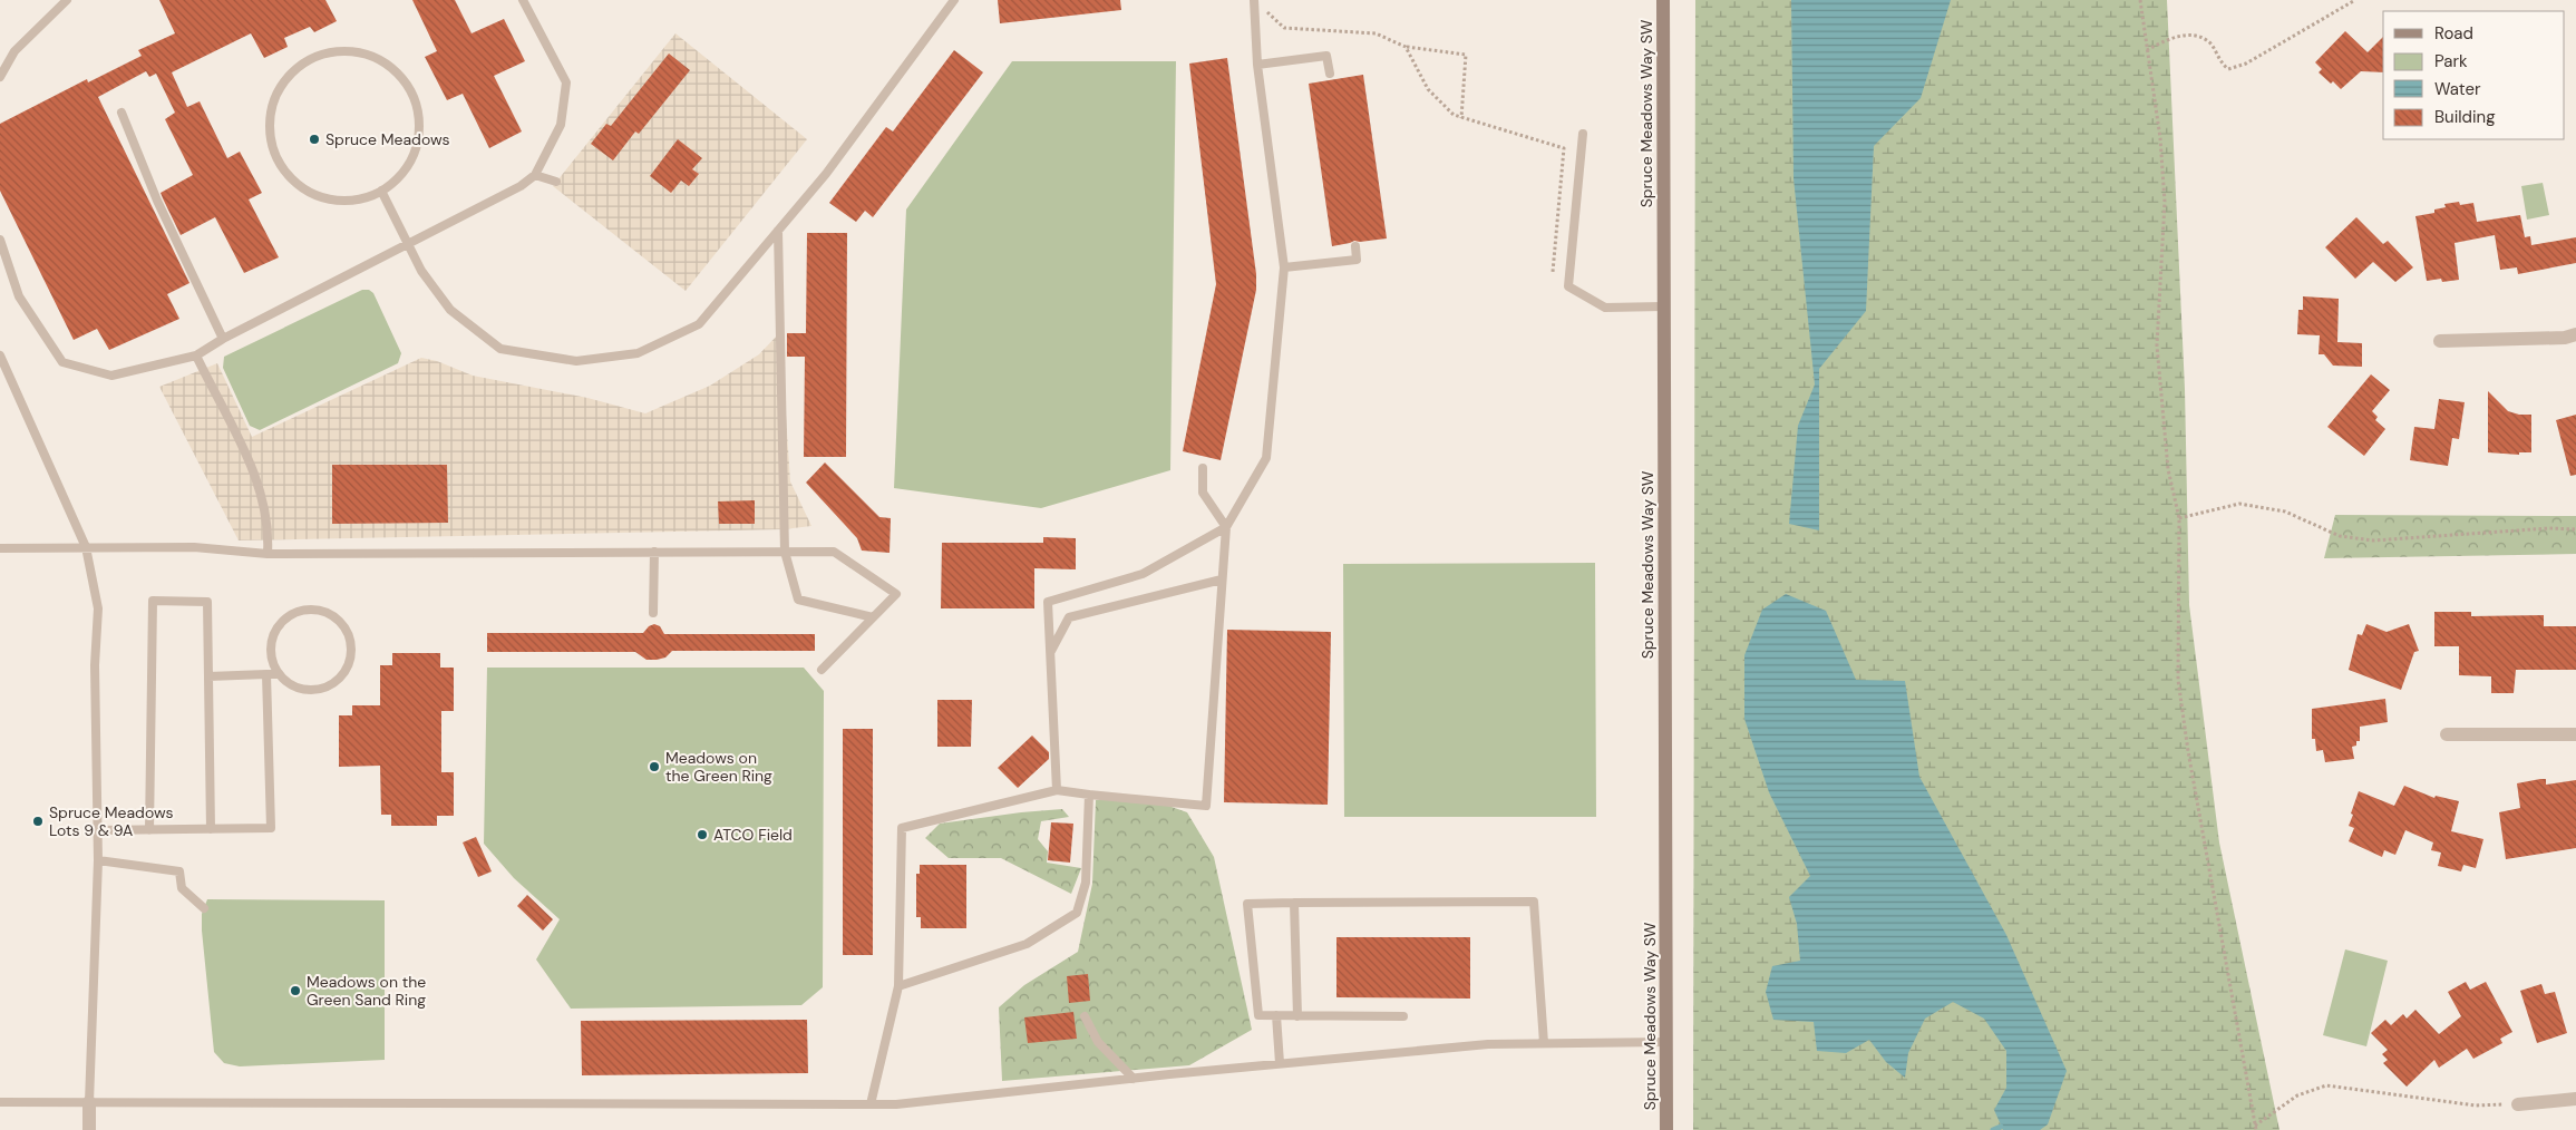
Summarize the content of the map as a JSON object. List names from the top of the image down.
{
  "streets": {
    "main road": ["Spruce Meadows Way SW"]
  },
  "places": [
    "Spruce Meadows",
    "Meadows on the Green Ring",
    "Spruce Meadows Lots 9 & 9A",
    "ATCO Field",
    "Meadows on the Green Sand Ring"
  ],
  "legend": [
    "Road",
    "Park",
    "Water",
    "Building"
  ]
}
